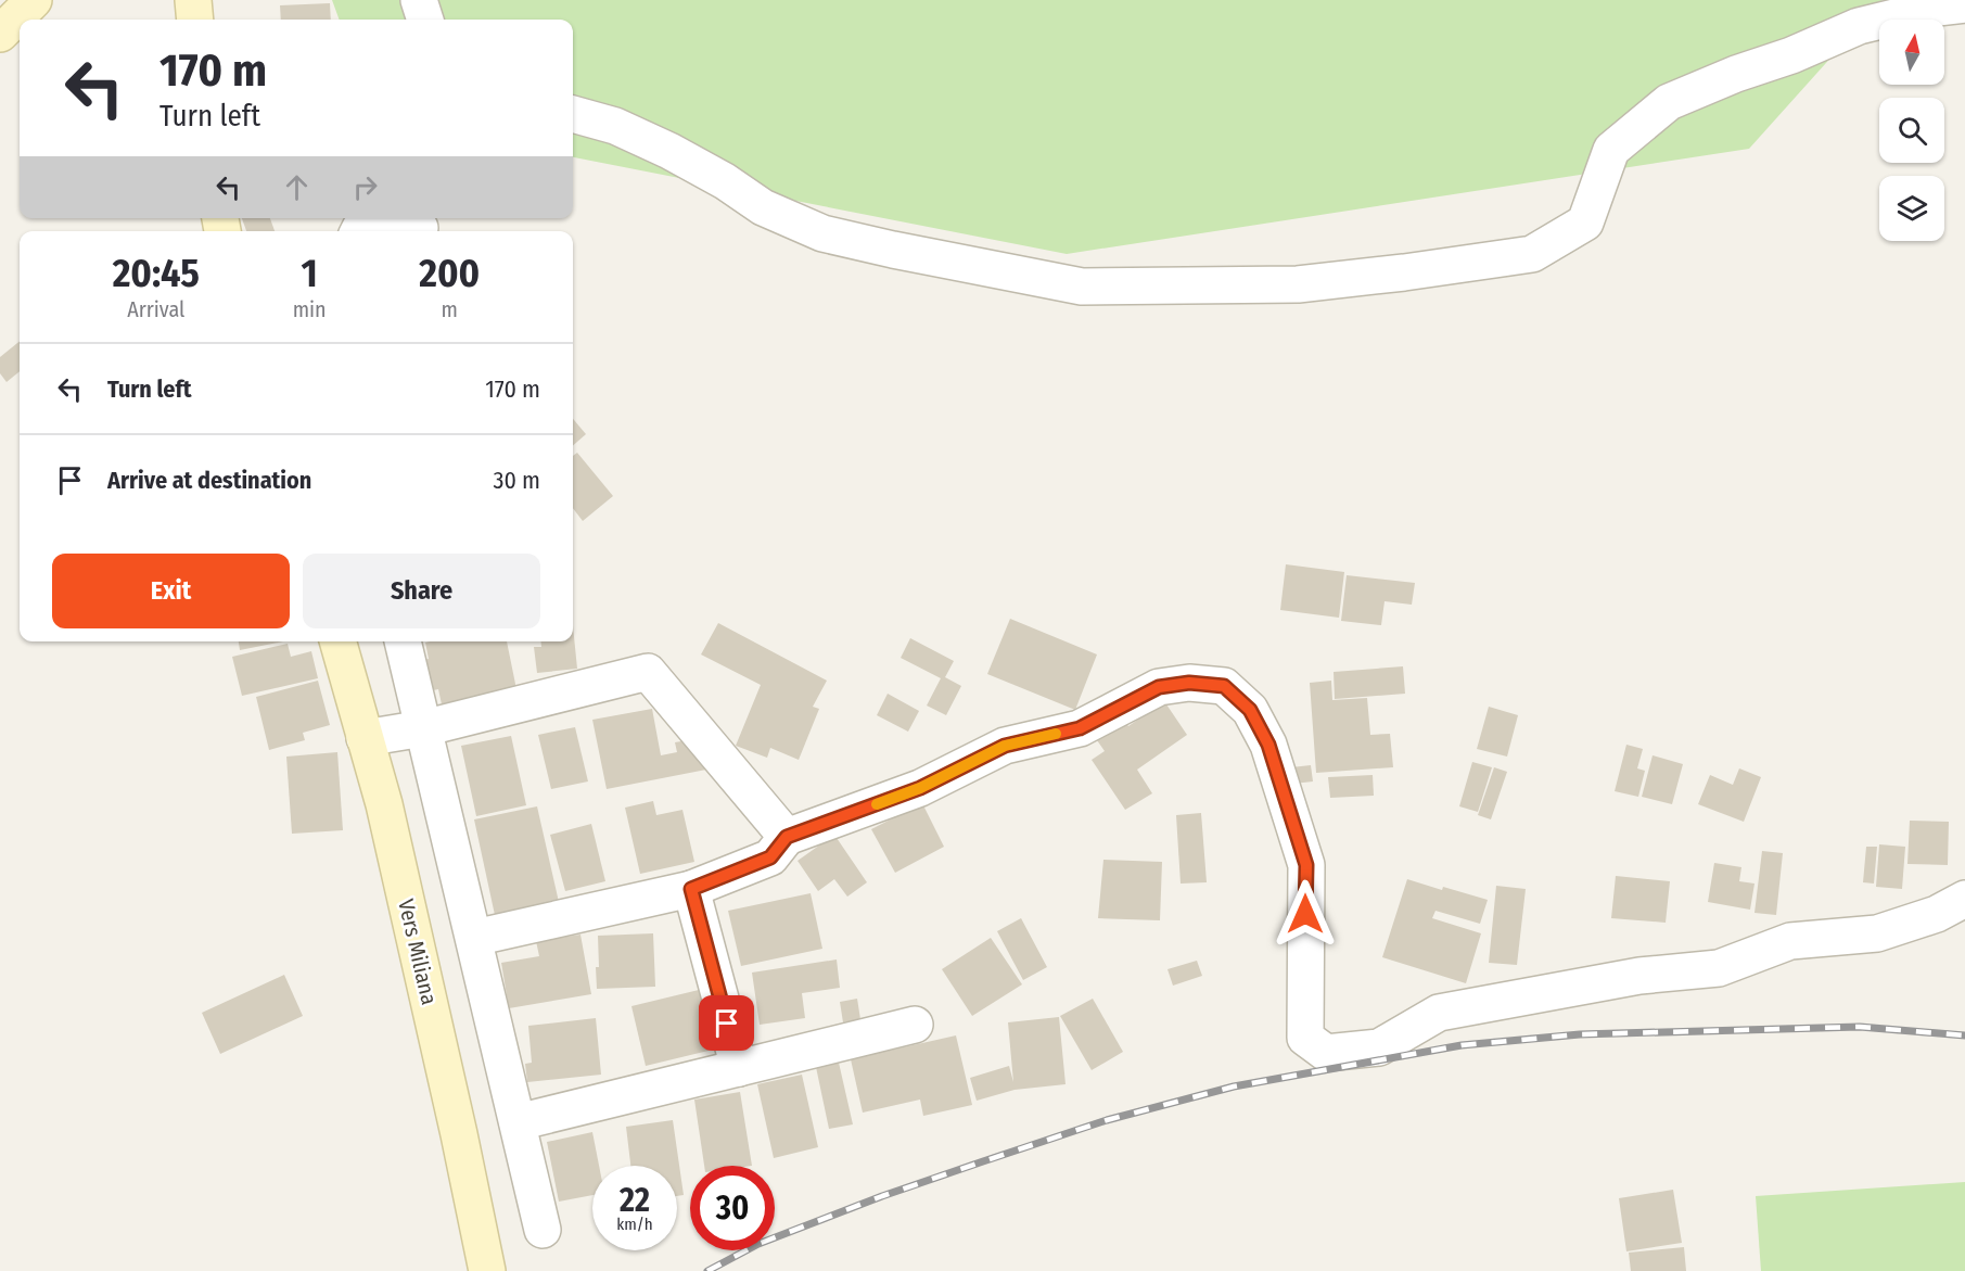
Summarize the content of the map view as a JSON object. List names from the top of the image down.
{
  "streets": {
    "main road": ["Vers Miliana"]
  },
  "north": "top",
  "page": {
    "turn": ["170 m", "Turn left"],
    "eta": [
      "20:45",
      "Arrival",
      "1",
      "min",
      "200",
      "m"
    ],
    "list": [
      {
        "name": "Turn left",
        "value": "170 m"
      },
      {
        "name": "Arrive at destination",
        "value": "30 m"
      }
    ],
    "buttons": ["Exit", "Share"],
    "speed": "22 km/h",
    "limit": "30"
  }
}
